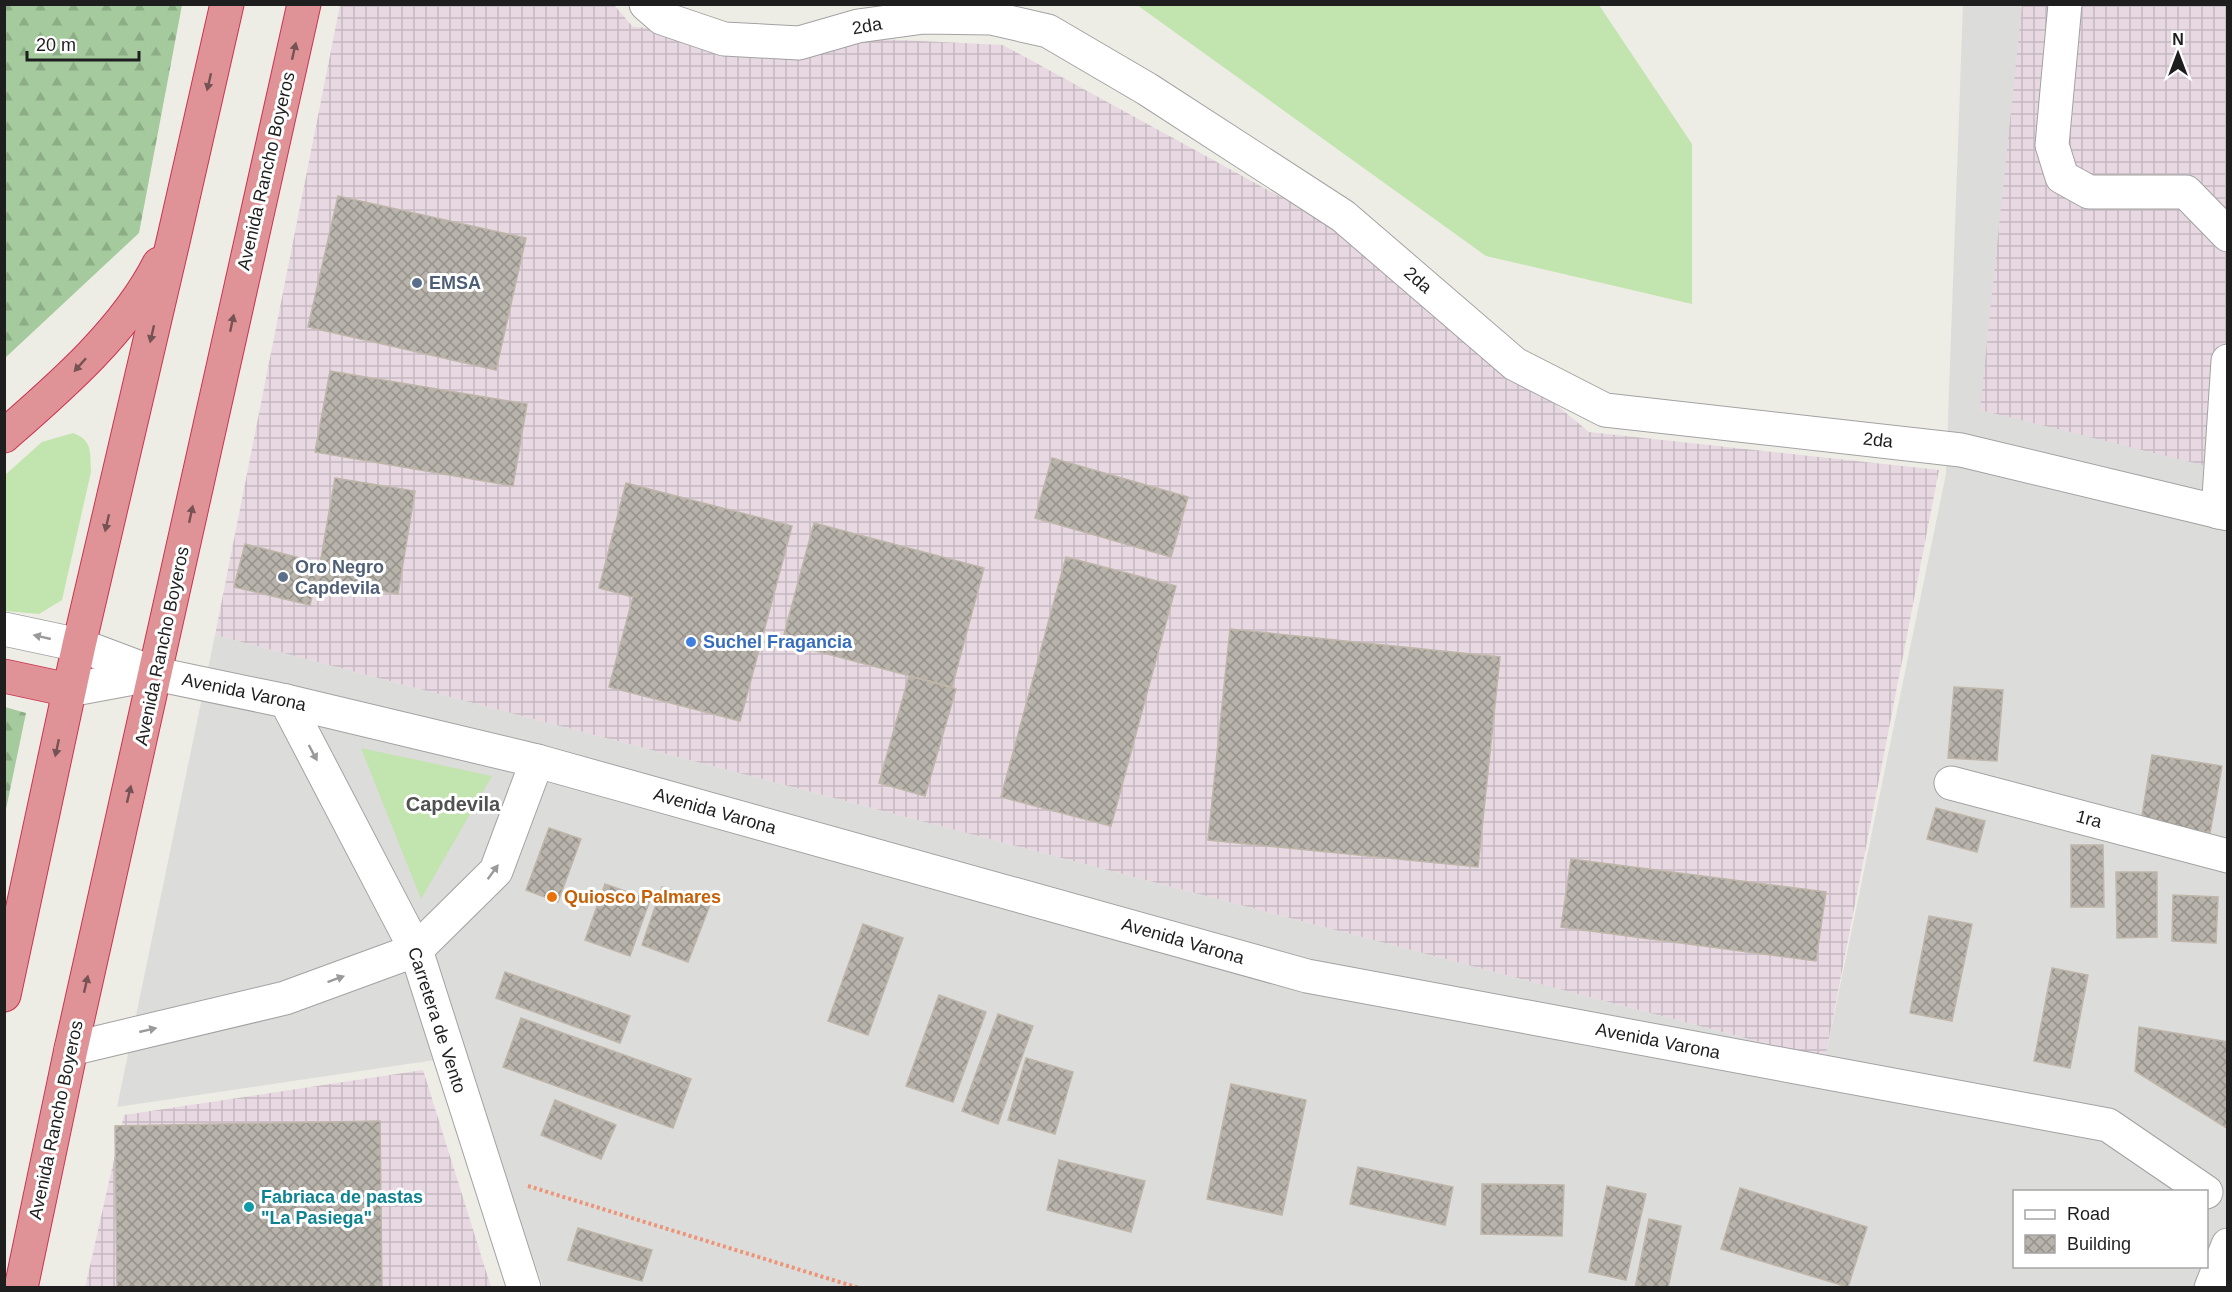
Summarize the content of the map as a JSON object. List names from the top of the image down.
{
  "streets": {
    "highway": ["Avenida Rancho Boyeros"],
    "street": [
      "2da",
      "Avenida Varona",
      "1ra",
      "Carretera de Vento"
    ]
  },
  "crossings": [
    ["Avenida Rancho Boyeros", "Avenida Varona"],
    ["Avenida Varona", "Carretera de Vento"]
  ],
  "one_way": ["Carretera de Vento"],
  "districts": ["Capdevila"],
  "places": [
    "EMSA",
    "Oro Negro Capdevila",
    "Suchel Fragancia",
    "Quiosco Palmares",
    "Fabriaca de pastas \"La Pasiega\""
  ],
  "legend": ["Road", "Building"],
  "scale_bar": "20 m",
  "north": "top"
}
